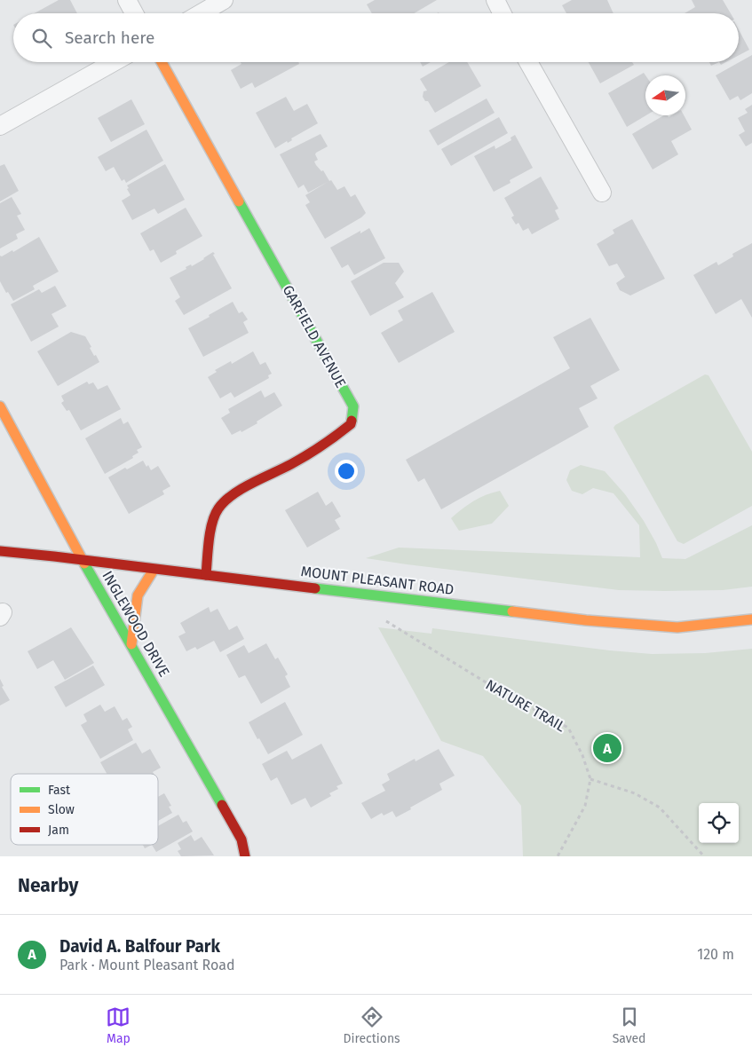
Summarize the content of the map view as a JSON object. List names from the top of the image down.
{
  "streets": {
    "street": ["GARFIELD AVENUE", "MOUNT PLEASANT ROAD", "INGLEWOOD DRIVE"],
    "path": ["NATURE TRAIL"]
  },
  "crossings": [
    ["GARFIELD AVENUE", "MOUNT PLEASANT ROAD"],
    ["MOUNT PLEASANT ROAD", "INGLEWOOD DRIVE"]
  ],
  "legend": ["Fast", "Slow", "Jam"],
  "north": "left",
  "page": {
    "search": "Search here",
    "pins": "A",
    "heading": "Nearby",
    "list": [
      {
        "mark": "A",
        "name": "David A. Balfour Park",
        "note": "Park · Mount Pleasant Road",
        "value": "120 m"
      }
    ],
    "nav": ["Map", "Directions", "Saved"]
  }
}
